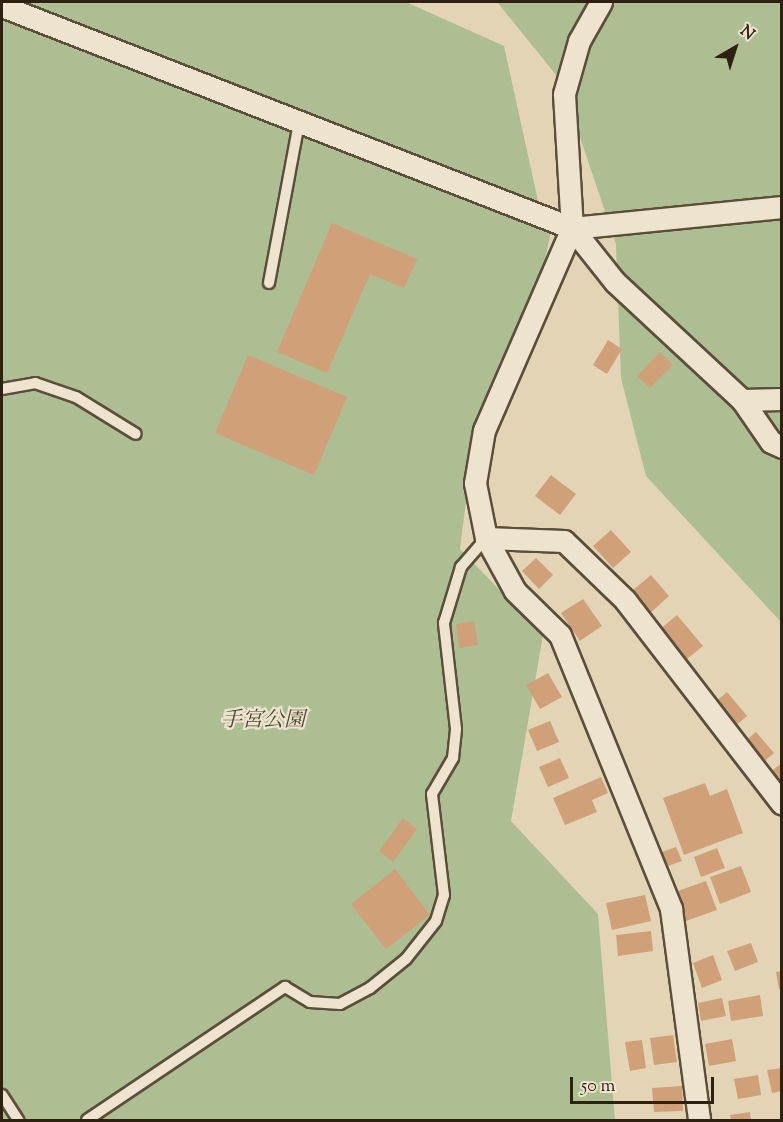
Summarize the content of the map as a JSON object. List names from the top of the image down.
{
  "parks": ["手宮公園"],
  "scale_bar": "50 m",
  "north": "top right"
}
